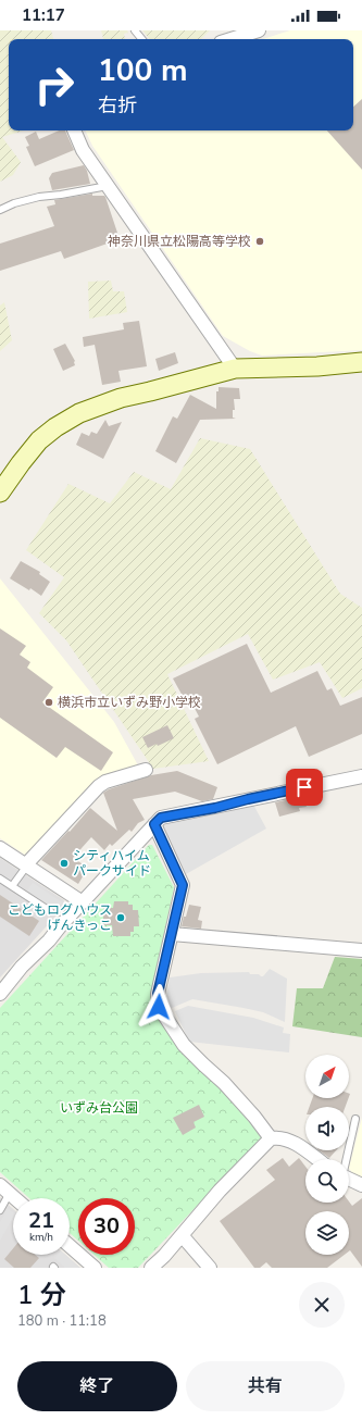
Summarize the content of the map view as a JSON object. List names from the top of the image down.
{
  "parks": ["いずみ台公園"],
  "places": [
    "神奈川県立松陽高等学校",
    "横浜市立いずみ野小学校",
    "シティハイム パークサイド",
    "こどもログハウス げんきっこ"
  ],
  "north": "top right",
  "page": {
    "status": "11:17",
    "turn": ["100 m", "右折"],
    "speed": "21 km/h",
    "limit": "30",
    "heading": ["1 分", "180 m · 11:18"],
    "buttons": ["終了", "共有"]
  }
}
